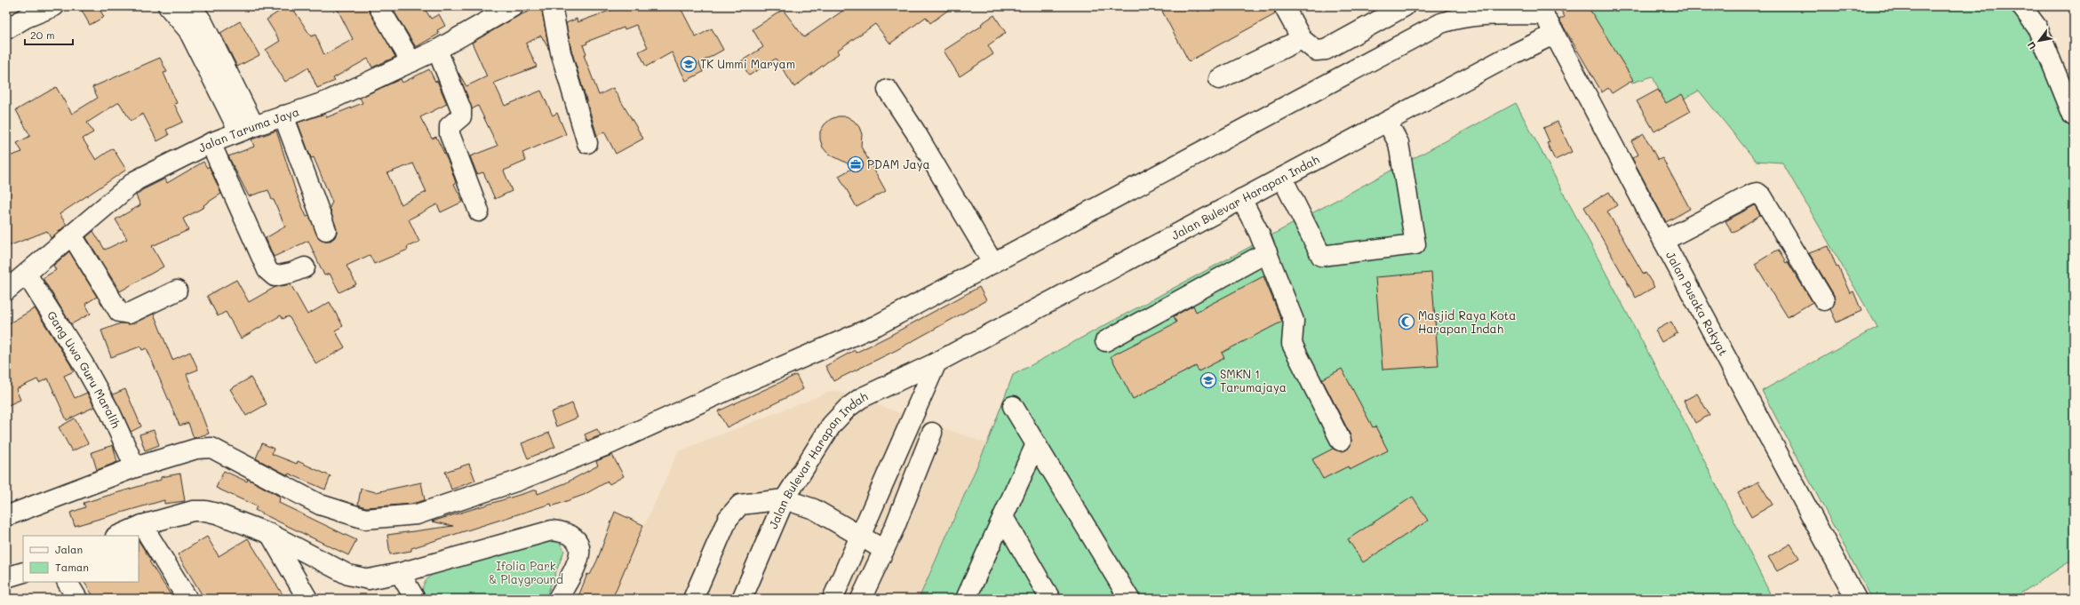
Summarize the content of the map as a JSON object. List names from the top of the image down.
{
  "streets": {
    "street": [
      "Jalan Taruma Jaya",
      "Jalan Bulevar Harapan Indah",
      "Jalan Pusaka Rakyat",
      "Gang Uwa Guru Maralih"
    ]
  },
  "crossings": [
    ["Jalan Taruma Jaya", "Gang Uwa Guru Maralih"],
    ["Jalan Bulevar Harapan Indah", "Jalan Pusaka Rakyat"]
  ],
  "parks": ["Ifolia Park & Playground"],
  "places": {
    "school or university": ["TK Ummi Maryam", "SMKN 1 Tarumajaya"],
    "office": ["PDAM Jaya"],
    "mosque": ["Masjid Raya Kota Harapan Indah"]
  },
  "legend": ["Jalan", "Taman"],
  "scale_bar": "20 m",
  "north": "bottom left"
}
